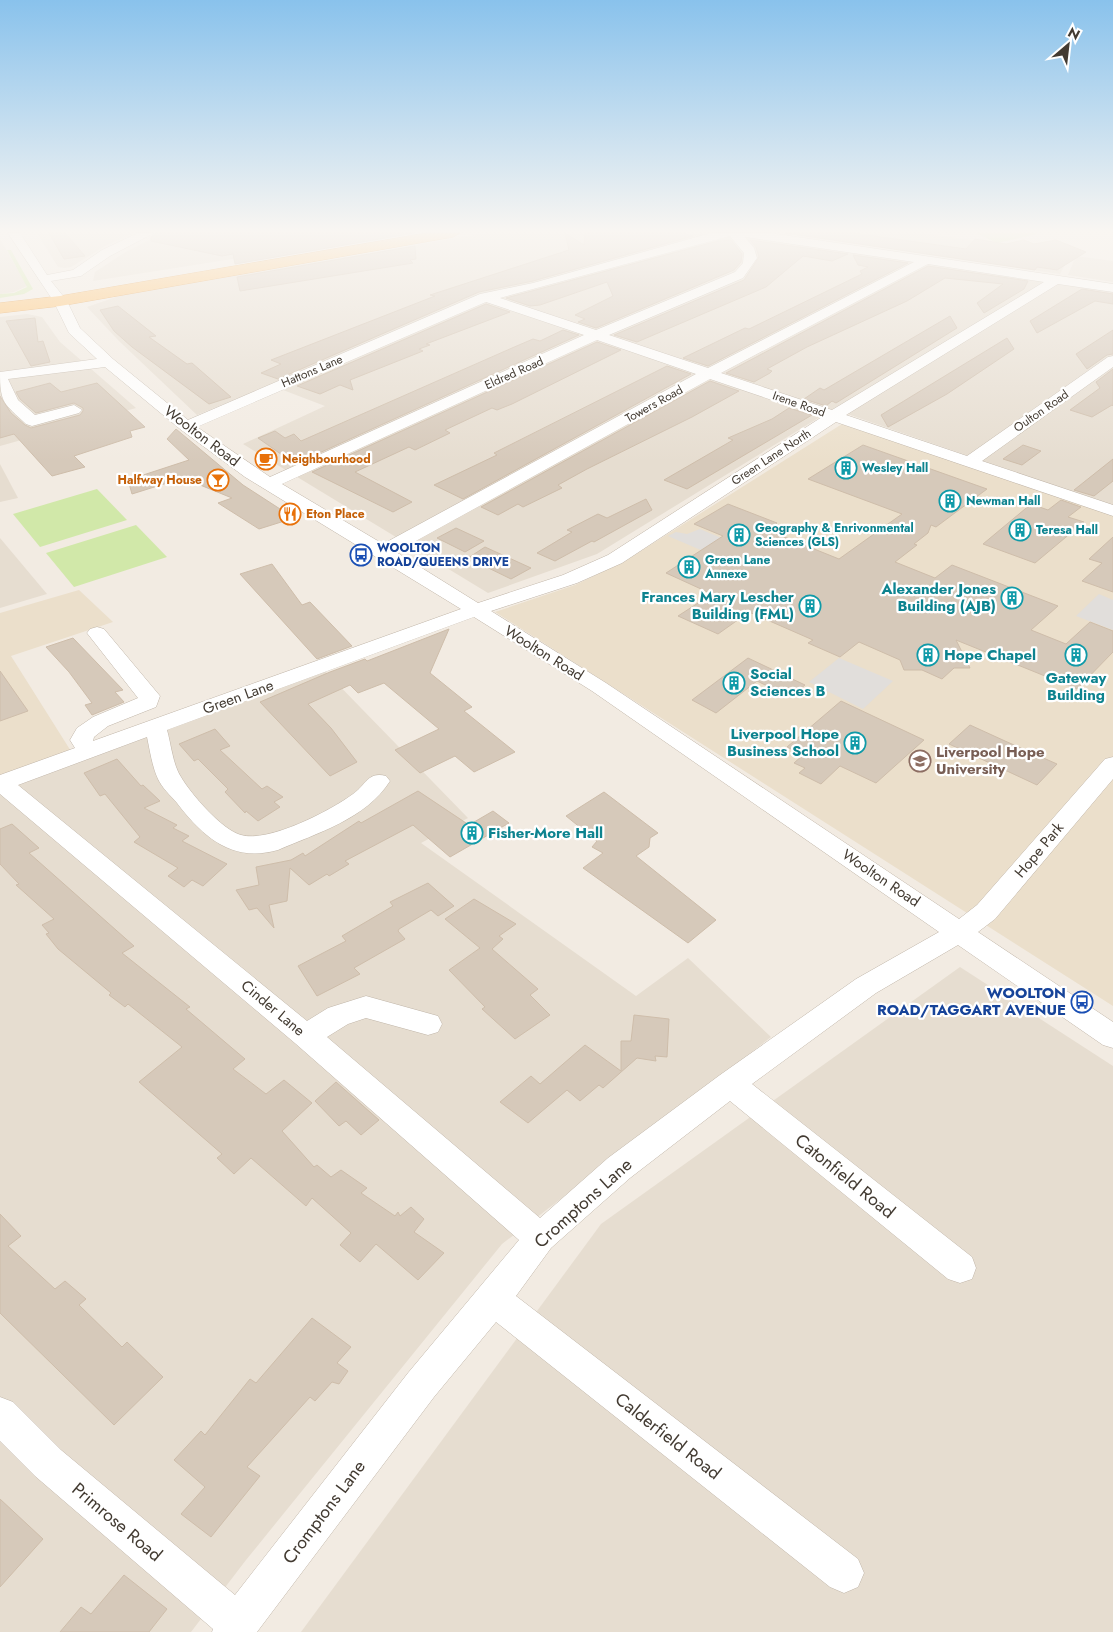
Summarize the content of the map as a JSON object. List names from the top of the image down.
{
  "streets": {
    "street": [
      "Hattons Lane",
      "Eldred Road",
      "Towers Road",
      "Irene Road",
      "Oulton Road",
      "Woolton Road",
      "Green Lane North",
      "Green Lane",
      "Hope Park",
      "Cinder Lane",
      "Catonfield Road",
      "Cromptons Lane",
      "Calderfield Road",
      "Primrose Road"
    ]
  },
  "crossings": [
    ["Hattons Lane", "Woolton Road"],
    ["Eldred Road", "Irene Road"],
    ["Eldred Road", "Woolton Road"],
    ["Towers Road", "Irene Road"],
    ["Towers Road", "Woolton Road"],
    ["Irene Road", "Oulton Road"],
    ["Irene Road", "Green Lane North"],
    ["Woolton Road", "Green Lane North"],
    ["Woolton Road", "Green Lane"],
    ["Woolton Road", "Hope Park"],
    ["Woolton Road", "Cromptons Lane"],
    ["Green Lane North", "Green Lane"],
    ["Green Lane", "Cinder Lane"],
    ["Hope Park", "Cromptons Lane"],
    ["Cinder Lane", "Cromptons Lane"],
    ["Catonfield Road", "Cromptons Lane"],
    ["Cromptons Lane", "Calderfield Road"],
    ["Cromptons Lane", "Primrose Road"]
  ],
  "places": {
    "cafe": ["Neighbourhood"],
    "building": [
      "Wesley Hall",
      "Newman Hall",
      "Teresa Hall",
      "Geography & Enrivonmental Sciences (GLS)",
      "Green Lane Annexe",
      "Alexander Jones Building (AJB)",
      "Frances Mary Lescher Building (FML)",
      "Hope Chapel",
      "Gateway Building",
      "Social Sciences B",
      "Liverpool Hope Business School",
      "Fisher-More Hall"
    ],
    "bar": ["Halfway House"],
    "restaurant": ["Eton Place"],
    "bus stop": ["WOOLTON ROAD/QUEENS DRIVE", "WOOLTON ROAD/TAGGART AVENUE"],
    "school or university": ["Liverpool Hope University"]
  },
  "north": "top right"
}
